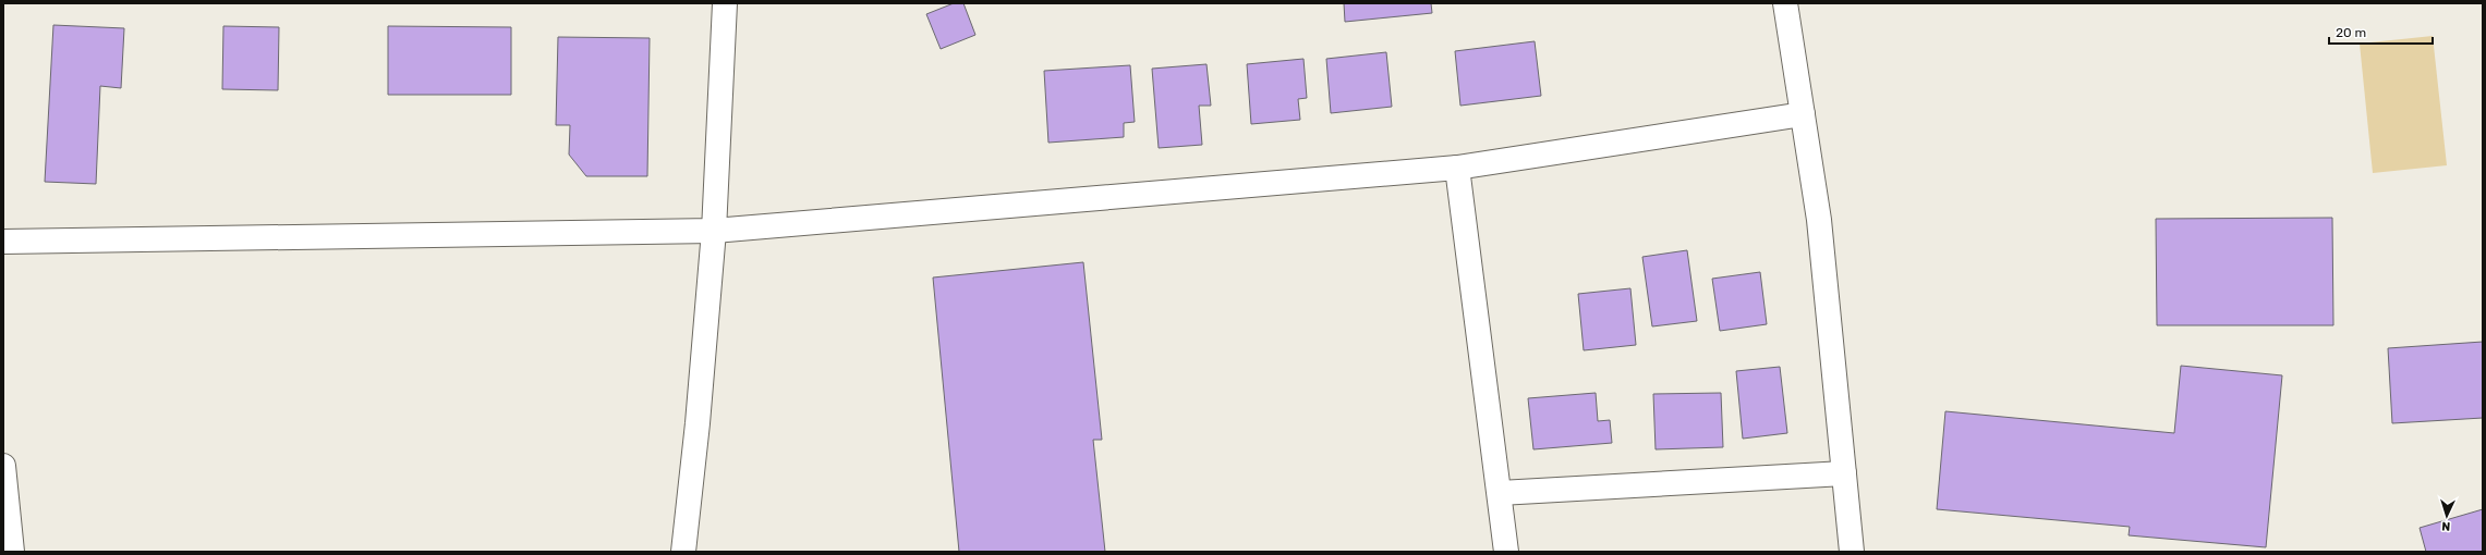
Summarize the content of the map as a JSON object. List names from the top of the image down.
{
  "scale_bar": "20 m",
  "north": "bottom"
}
